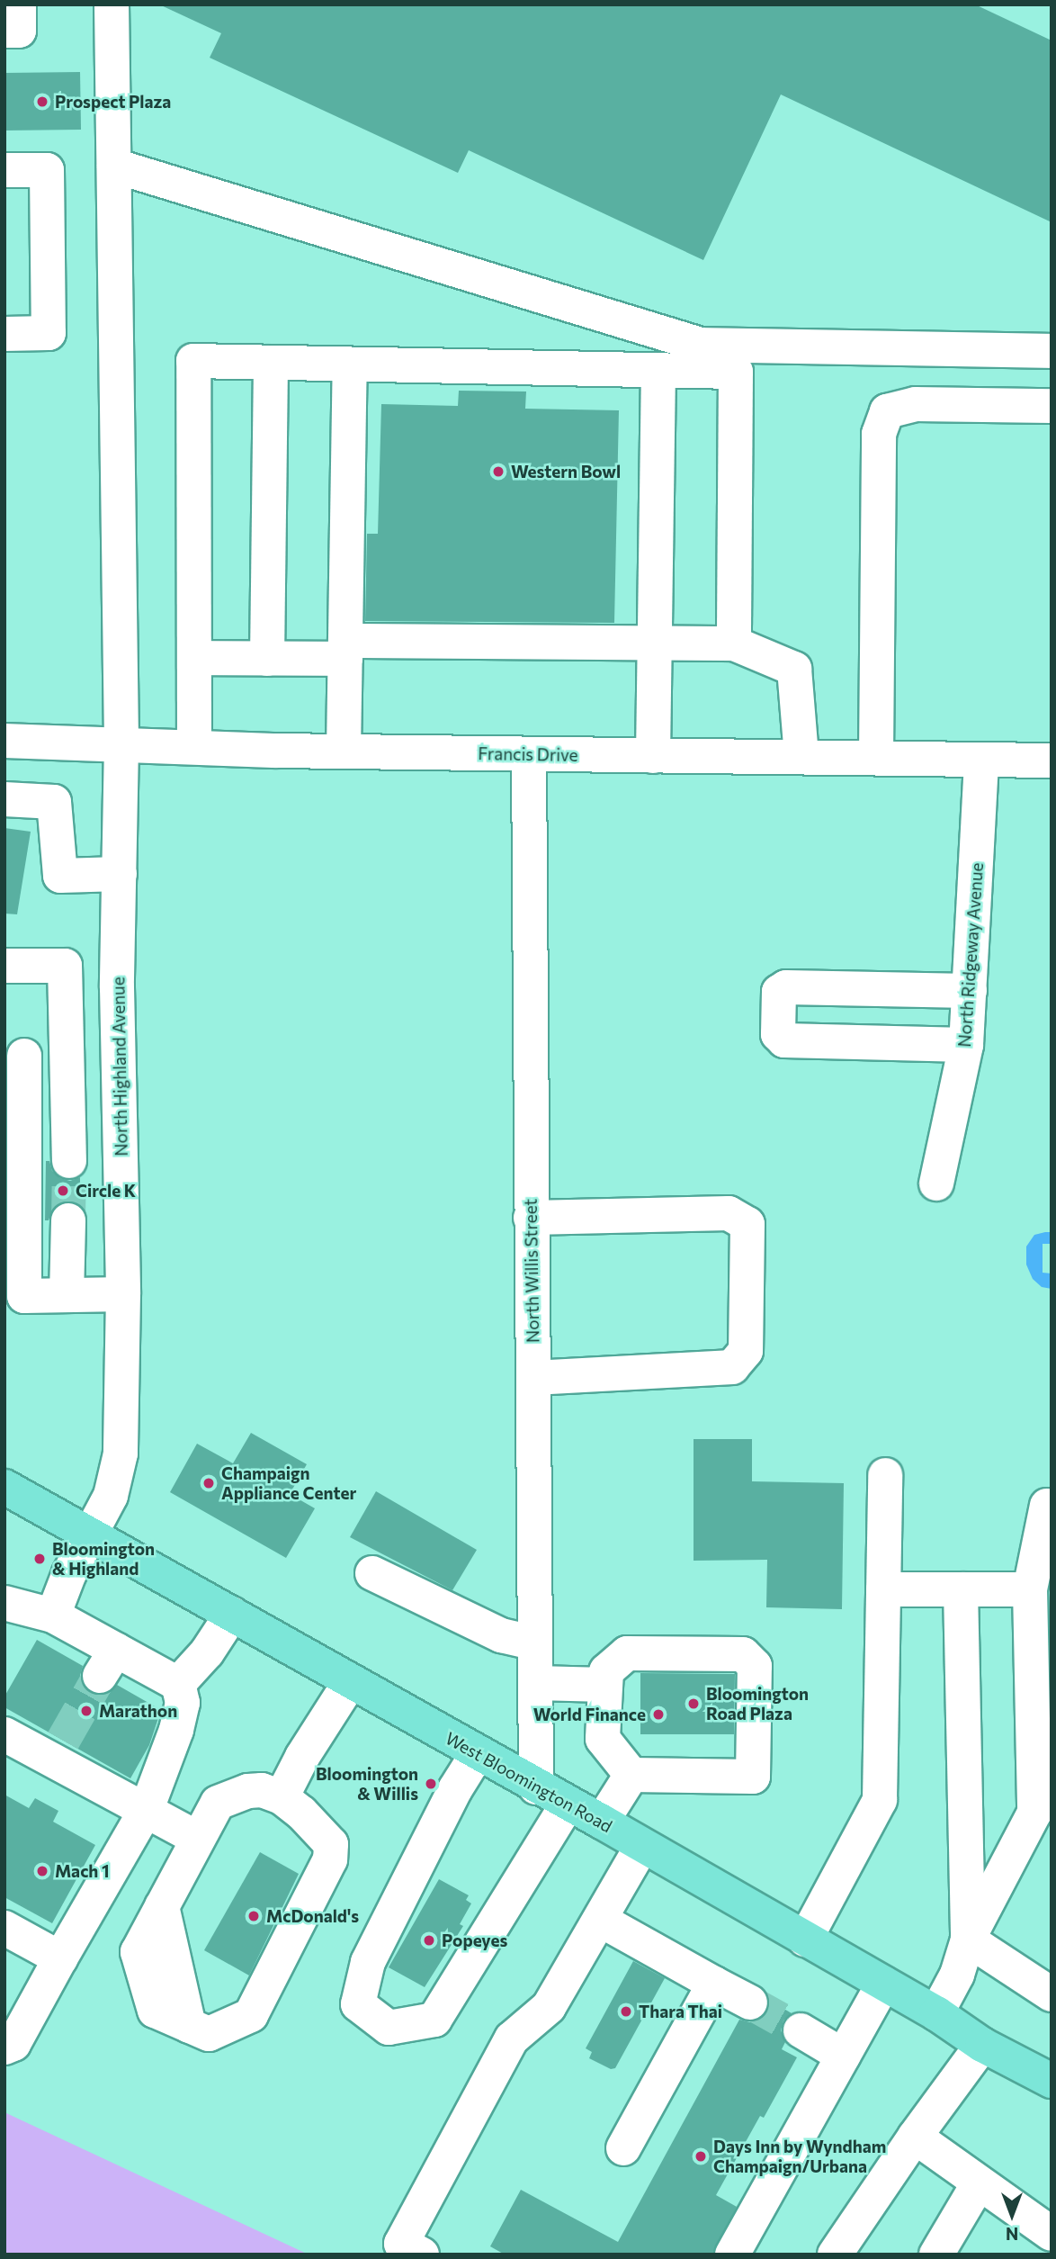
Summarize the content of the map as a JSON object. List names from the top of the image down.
{
  "streets": {
    "main road": ["West Bloomington Road"],
    "street": [
      "Francis Drive",
      "North Ridgeway Avenue",
      "North Highland Avenue",
      "North Willis Street"
    ]
  },
  "crossings": [
    ["Francis Drive", "North Ridgeway Avenue"],
    ["Francis Drive", "North Highland Avenue"],
    ["Francis Drive", "North Willis Street"],
    ["North Highland Avenue", "West Bloomington Road"],
    ["North Willis Street", "West Bloomington Road"]
  ],
  "places": [
    "Prospect Plaza",
    "Western Bowl",
    "Circle K",
    "Champaign Appliance Center",
    "Bloomington & Highland",
    "Bloomington Road Plaza",
    "Marathon",
    "World Finance",
    "Bloomington & Willis",
    "Mach 1",
    "McDonald's",
    "Popeyes",
    "Thara Thai",
    "Days Inn by Wyndham Champaign/Urbana"
  ],
  "north": "bottom"
}
